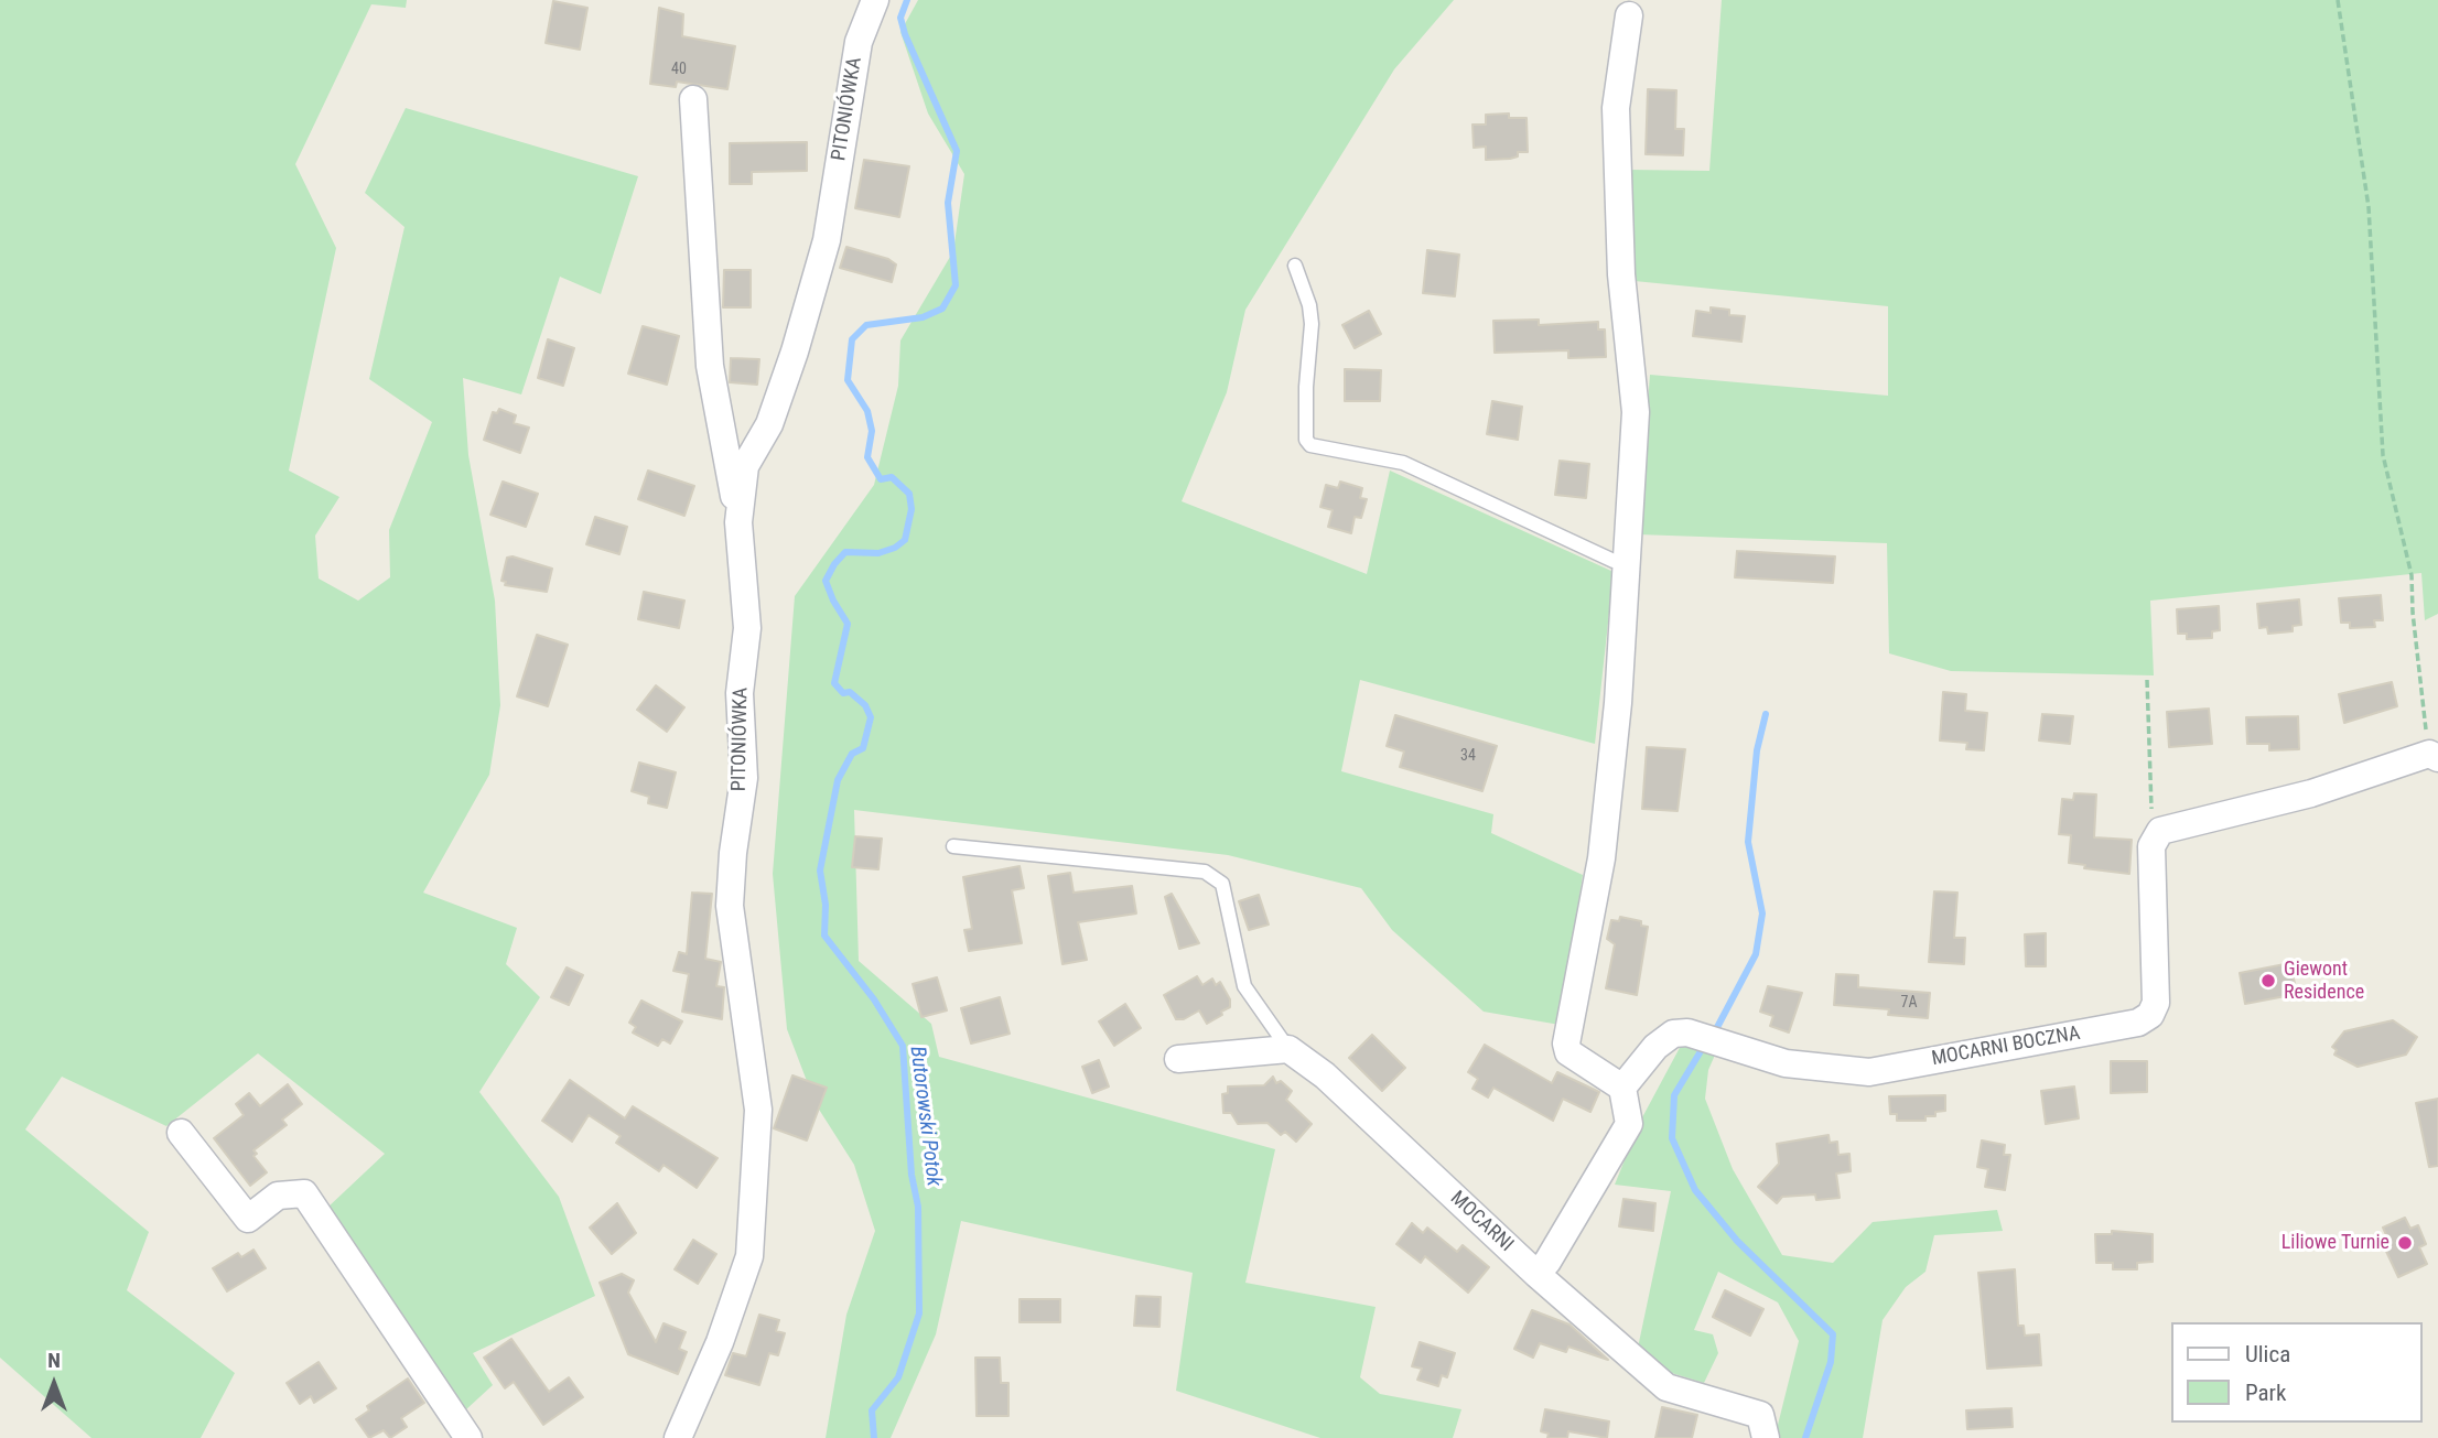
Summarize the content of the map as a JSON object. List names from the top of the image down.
{
  "streets": {
    "street": ["PITONIÓWKA", "MOCARNI BOCZNA", "MOCARNI"]
  },
  "water": ["Butorowski Potok"],
  "places": ["Giewont Residence", "Liliowe Turnie"],
  "house_numbers": ["40", "34", "7A"],
  "legend": ["Ulica", "Park"],
  "north": "top"
}
